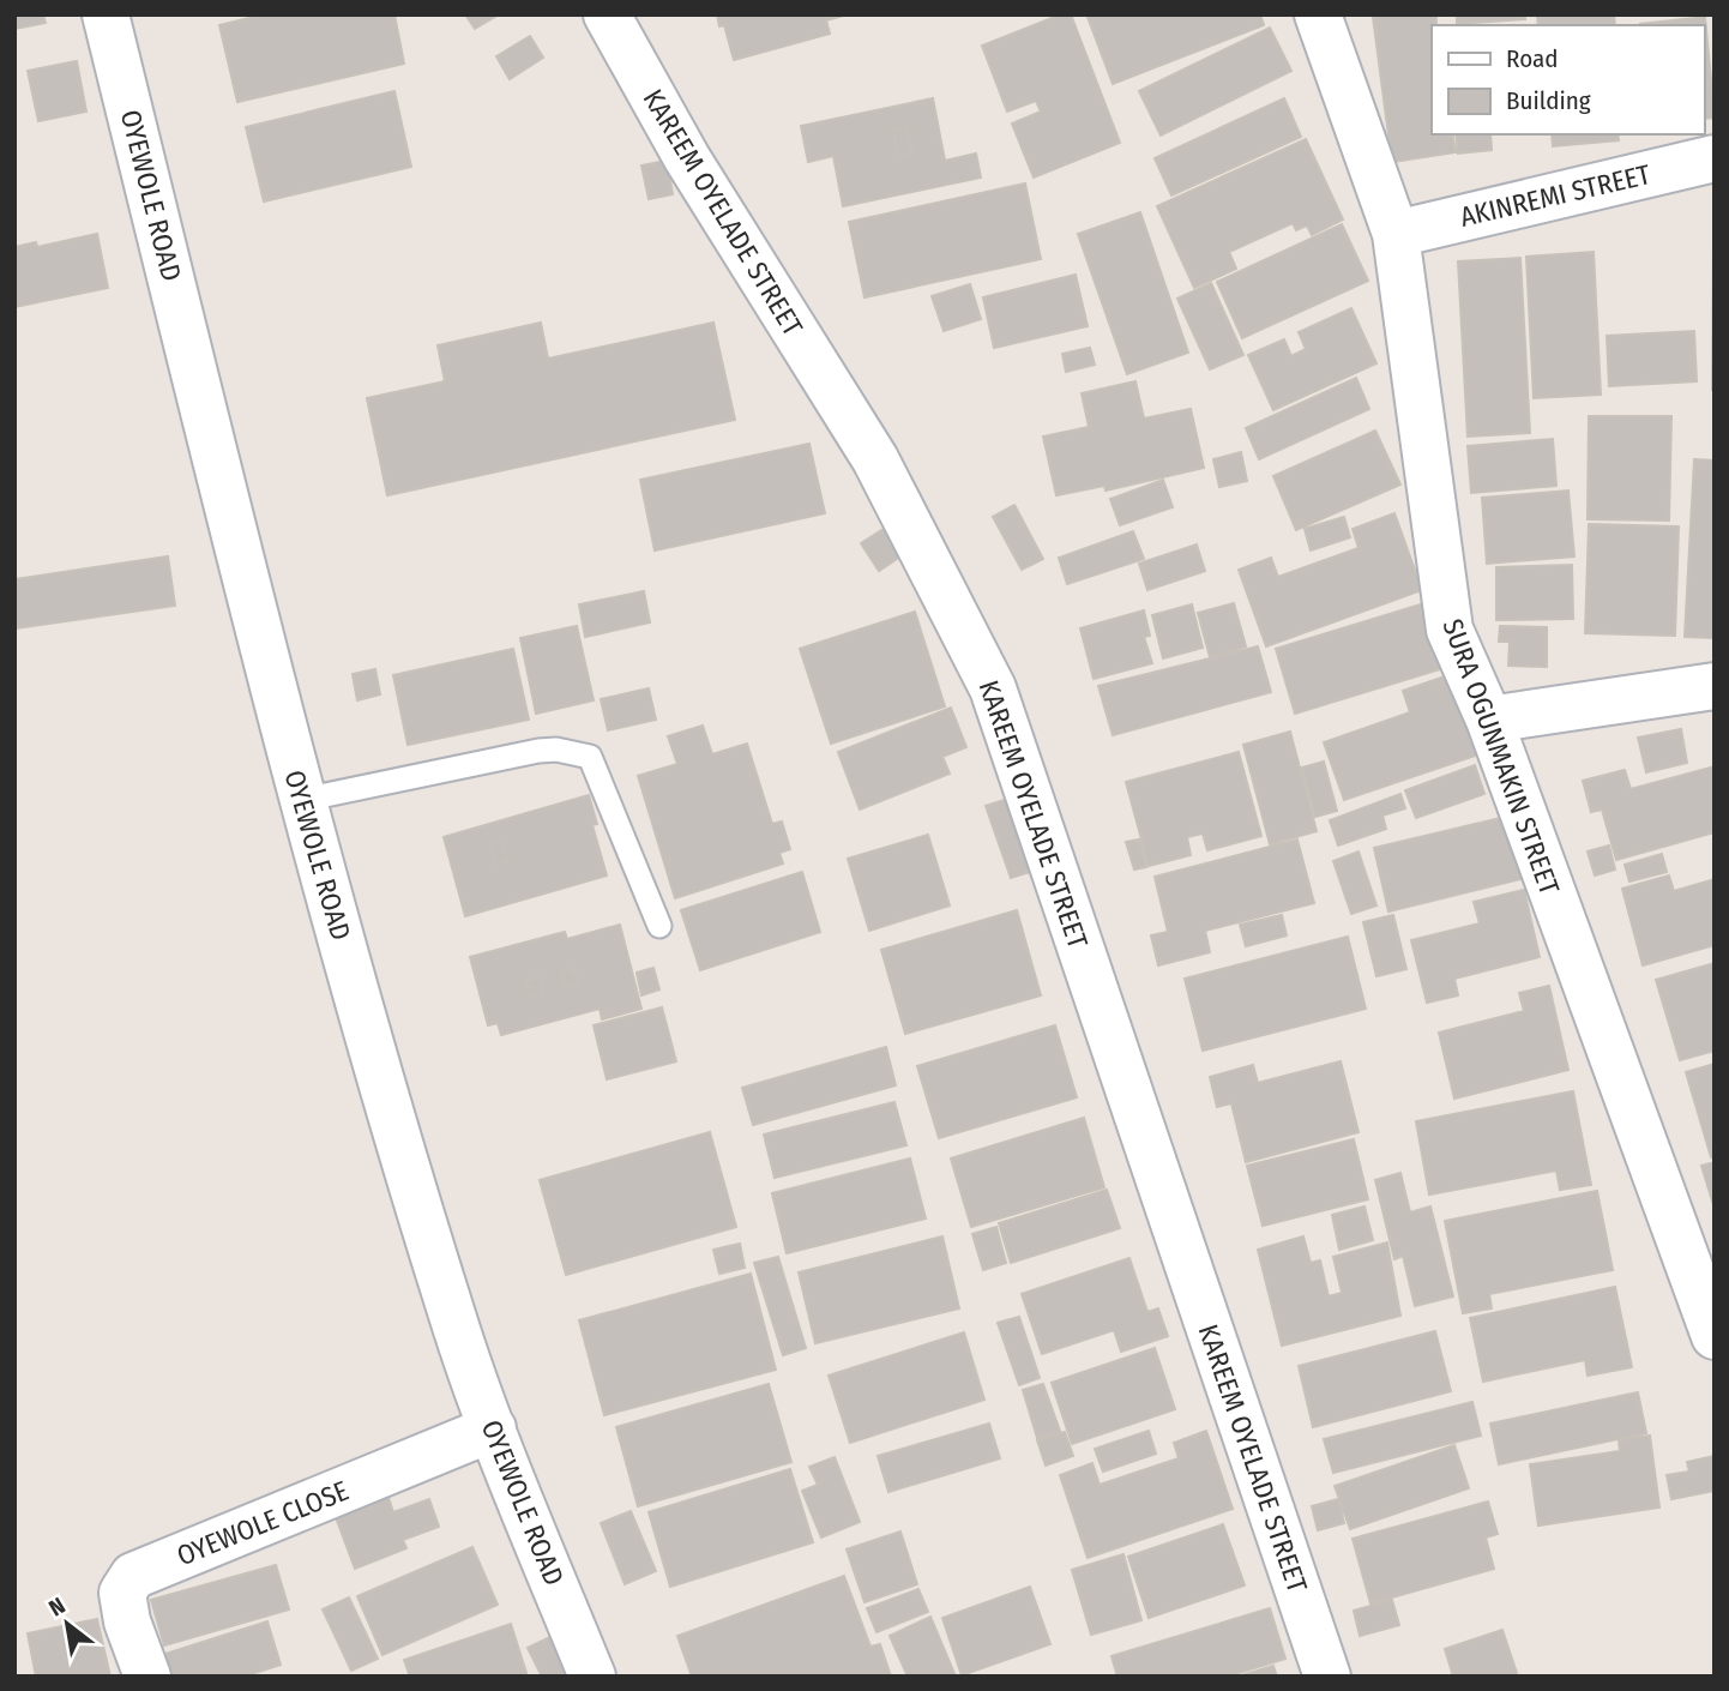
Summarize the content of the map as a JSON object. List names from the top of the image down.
{
  "streets": {
    "street": [
      "OYEWOLE ROAD",
      "AKINREMI STREET",
      "KAREEM OYELADE STREET",
      "SURA OGUNMAKIN STREET",
      "OYEWOLE CLOSE"
    ]
  },
  "crossings": [
    ["OYEWOLE ROAD", "OYEWOLE CLOSE"],
    ["AKINREMI STREET", "SURA OGUNMAKIN STREET"]
  ],
  "legend": ["Road", "Building"],
  "north": "top left"
}
